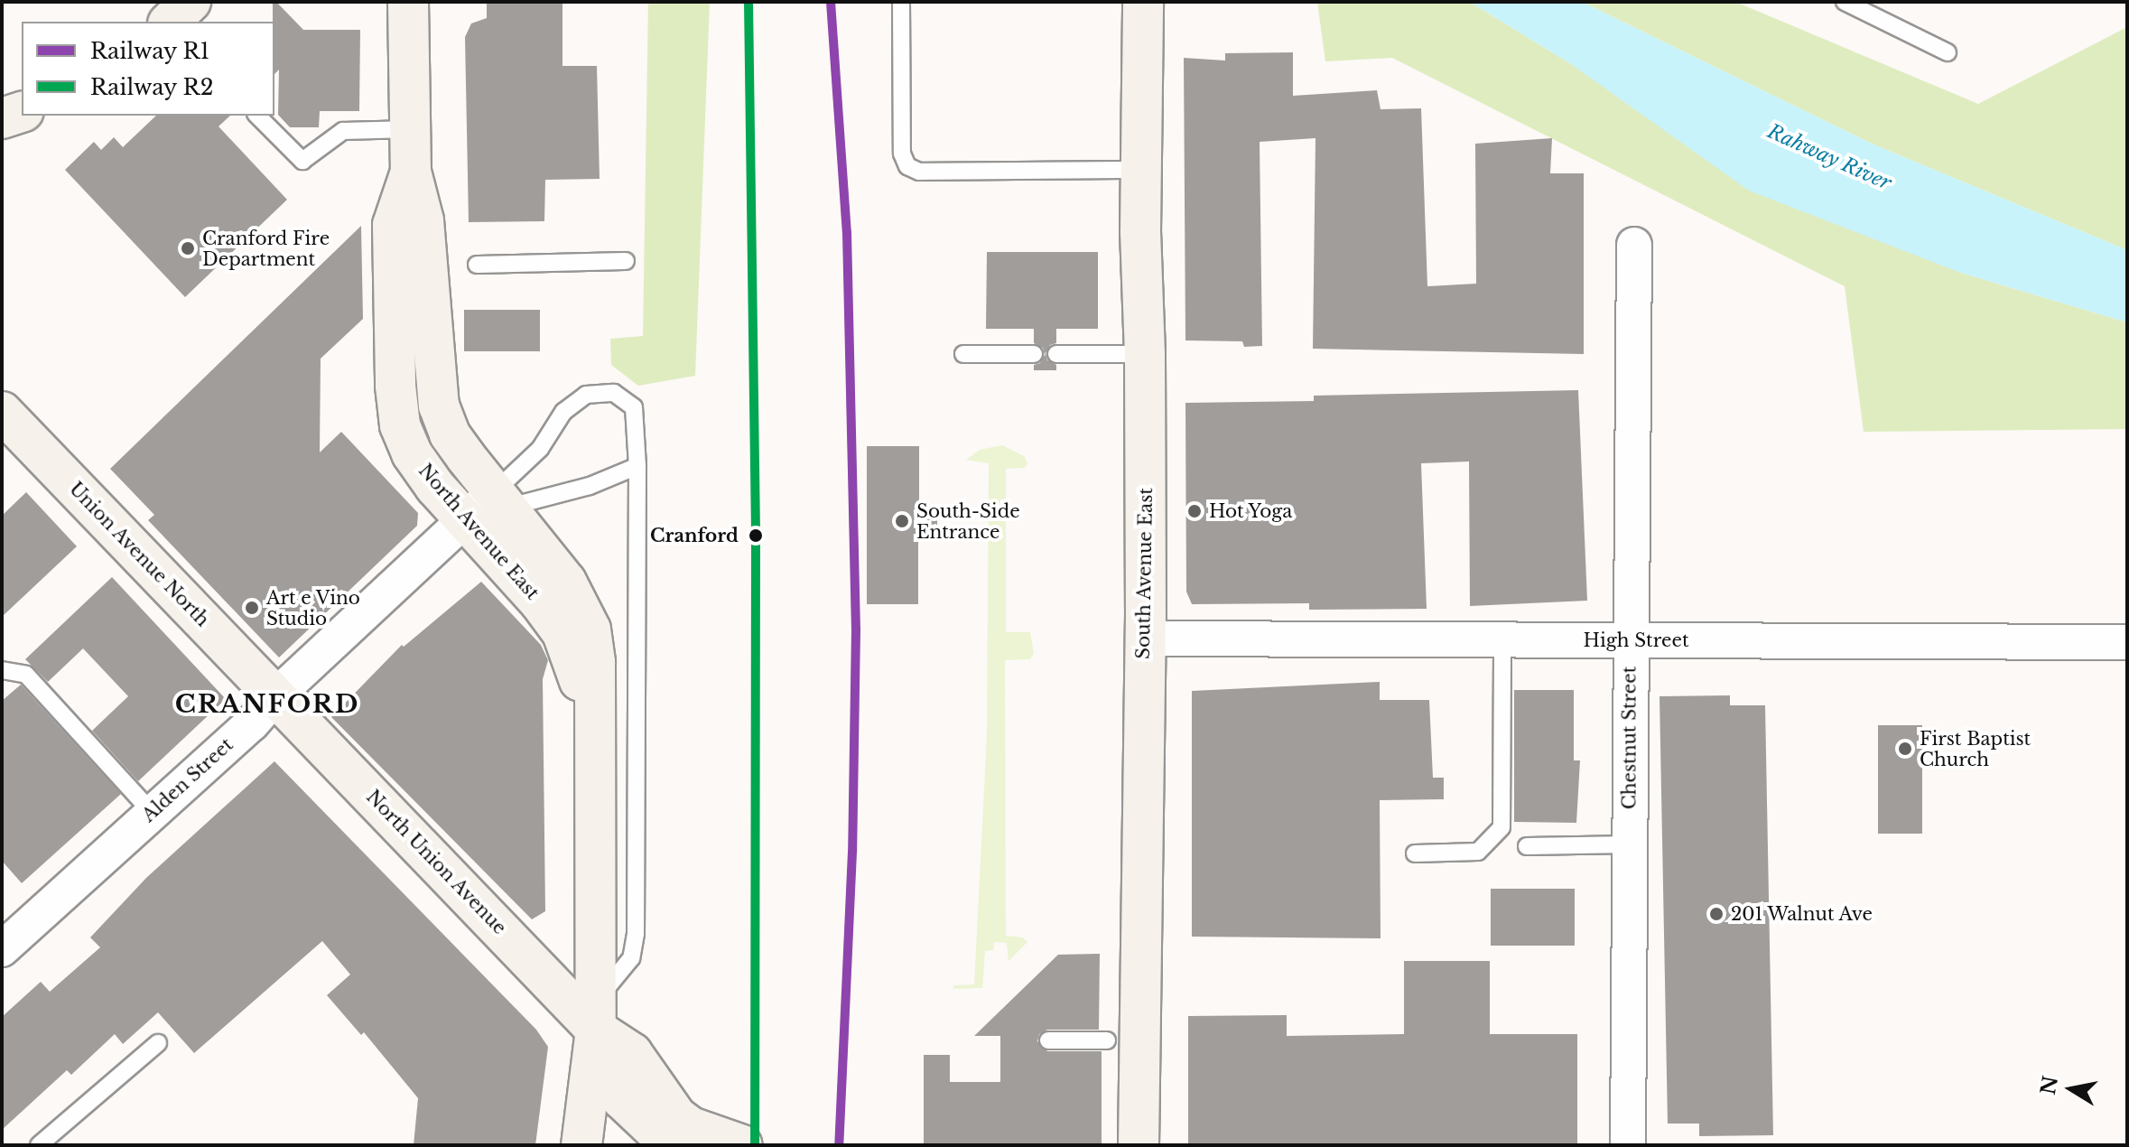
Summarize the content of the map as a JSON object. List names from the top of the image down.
{
  "streets": {
    "main road": [
      "North Avenue East",
      "Union Avenue North",
      "South Avenue East",
      "North Union Avenue"
    ],
    "street": ["High Street", "Chestnut Street", "Alden Street"]
  },
  "crossings": [
    ["North Avenue East", "Alden Street"],
    ["North Avenue East", "North Union Avenue"],
    ["Union Avenue North", "Alden Street"],
    ["Union Avenue North", "North Union Avenue"],
    ["South Avenue East", "High Street"],
    ["High Street", "Chestnut Street"],
    ["Alden Street", "North Union Avenue"]
  ],
  "districts": ["CRANFORD"],
  "water": ["Rahway River"],
  "places": [
    "Cranford Fire Department",
    "Hot Yoga",
    "South-Side Entrance",
    "Cranford",
    "Art e Vino Studio",
    "First Baptist Church",
    "201 Walnut Ave"
  ],
  "lines": ["rail line R1", "rail line R2"],
  "legend": ["Railway R1", "Railway R2"],
  "north": "left"
}
